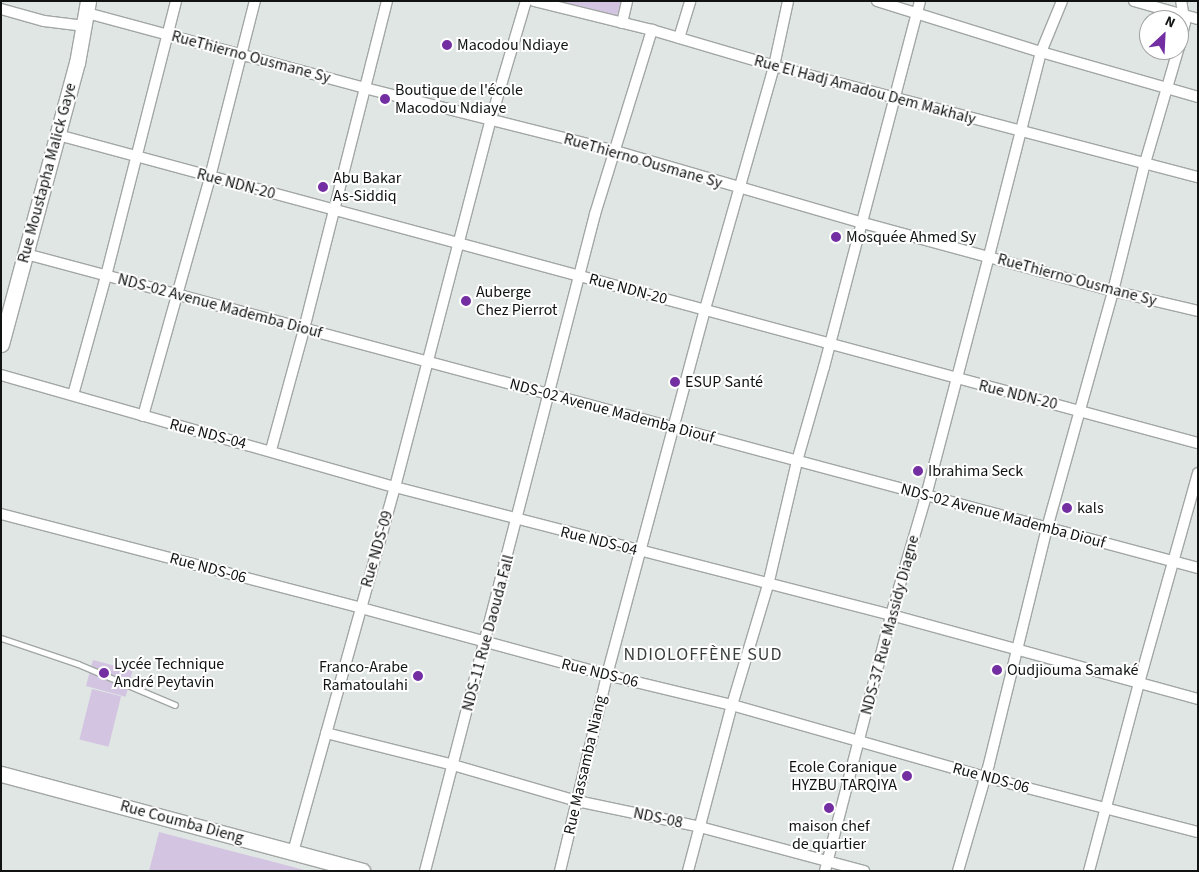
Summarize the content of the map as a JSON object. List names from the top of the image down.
{
  "streets": {
    "street": [
      "RueThierno Ousmane Sy",
      "Rue El Hadj Amadou Dem Makhaly",
      "Rue Moustapha Malick Gaye",
      "Rue NDN-20",
      "NDS-02 Avenue Mademba Diouf",
      "Rue NDS-04",
      "Rue NDS-09",
      "Rue NDS-06",
      "NDS-37 Rue Massidy Diagne",
      "NDS-11 Rue Daouda Fall",
      "Rue Massamba Niang",
      "NDS-08",
      "Rue Coumba Dieng"
    ]
  },
  "crossings": [
    ["RueThierno Ousmane Sy", "Rue Moustapha Malick Gaye"],
    ["RueThierno Ousmane Sy", "Rue NDS-09"],
    ["RueThierno Ousmane Sy", "NDS-37 Rue Massidy Diagne"],
    ["RueThierno Ousmane Sy", "NDS-11 Rue Daouda Fall"],
    ["RueThierno Ousmane Sy", "Rue Massamba Niang"],
    ["Rue El Hadj Amadou Dem Makhaly", "NDS-37 Rue Massidy Diagne"],
    ["Rue El Hadj Amadou Dem Makhaly", "NDS-11 Rue Daouda Fall"],
    ["Rue El Hadj Amadou Dem Makhaly", "Rue Massamba Niang"],
    ["Rue Moustapha Malick Gaye", "Rue NDN-20"],
    ["Rue Moustapha Malick Gaye", "NDS-02 Avenue Mademba Diouf"],
    ["Rue NDN-20", "Rue NDS-09"],
    ["Rue NDN-20", "NDS-37 Rue Massidy Diagne"],
    ["Rue NDN-20", "NDS-11 Rue Daouda Fall"],
    ["Rue NDN-20", "Rue Massamba Niang"],
    ["NDS-02 Avenue Mademba Diouf", "Rue NDS-09"],
    ["NDS-02 Avenue Mademba Diouf", "NDS-37 Rue Massidy Diagne"],
    ["NDS-02 Avenue Mademba Diouf", "NDS-11 Rue Daouda Fall"],
    ["NDS-02 Avenue Mademba Diouf", "Rue Massamba Niang"],
    ["Rue NDS-04", "Rue NDS-09"],
    ["Rue NDS-04", "NDS-37 Rue Massidy Diagne"],
    ["Rue NDS-04", "NDS-11 Rue Daouda Fall"],
    ["Rue NDS-04", "Rue Massamba Niang"],
    ["Rue NDS-09", "Rue NDS-06"],
    ["Rue NDS-09", "NDS-08"],
    ["Rue NDS-09", "Rue Coumba Dieng"],
    ["Rue NDS-06", "NDS-37 Rue Massidy Diagne"],
    ["Rue NDS-06", "NDS-11 Rue Daouda Fall"],
    ["Rue NDS-06", "Rue Massamba Niang"],
    ["NDS-37 Rue Massidy Diagne", "NDS-08"],
    ["NDS-11 Rue Daouda Fall", "NDS-08"],
    ["Rue Massamba Niang", "NDS-08"]
  ],
  "districts": ["NDIOLOFFÈNE SUD"],
  "places": [
    "Macodou Ndiaye",
    "Boutique de l'école Macodou Ndiaye",
    "Abu Bakar As-Siddiq",
    "Mosquée Ahmed Sy",
    "Auberge Chez Pierrot",
    "ESUP Santé",
    "Ibrahima Seck",
    "kals",
    "Oudjiouma Samaké",
    "Lycée Technique André Peytavin",
    "Franco-Arabe Ramatoulahi",
    "Ecole Coranique HYZBU TARQIYA",
    "maison chef de quartier"
  ],
  "north": "top right"
}
